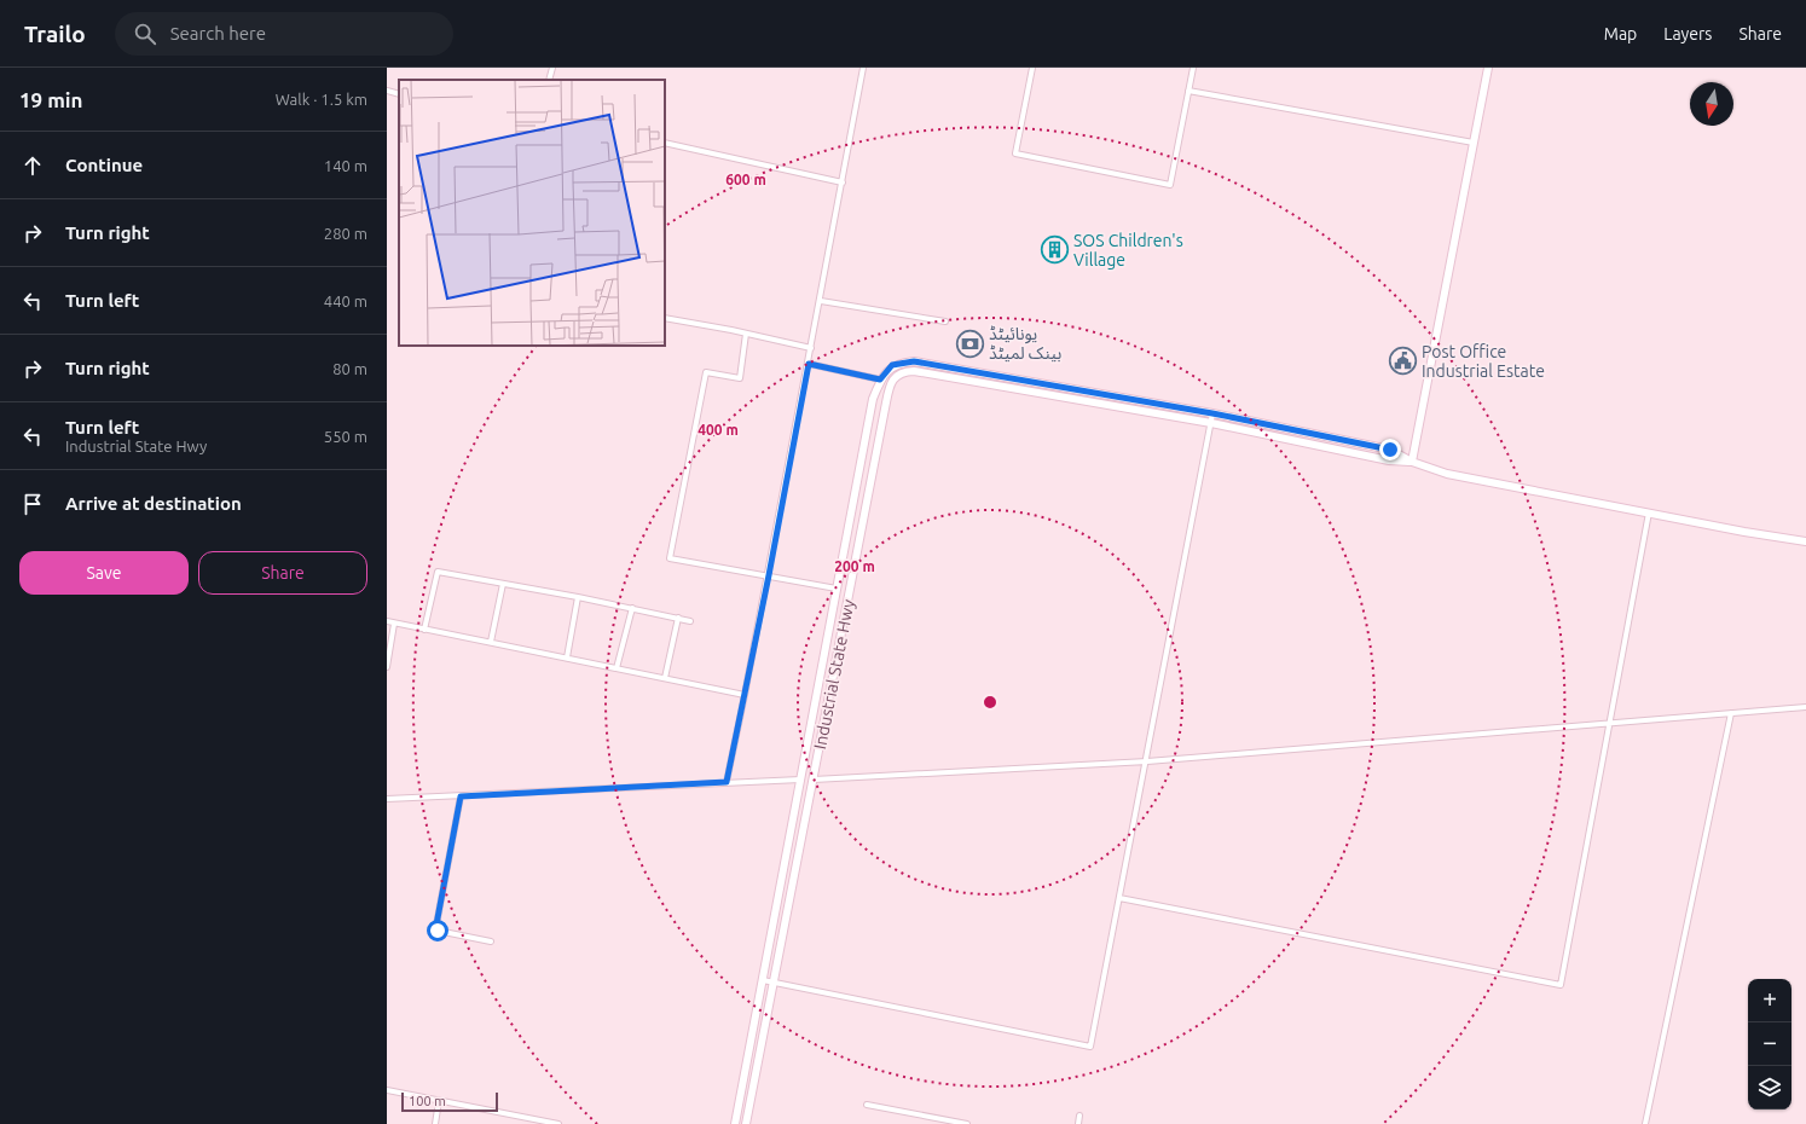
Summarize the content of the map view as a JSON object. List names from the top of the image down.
{
  "streets": {
    "main road": ["Industrial State Hwy"]
  },
  "places": {
    "building": ["SOS Children's Village"],
    "bank": ["یونائیٹڈ بینک لمیٹڈ"],
    "public building": ["Post Office Industrial Estate"]
  },
  "scale_bar": "100 m",
  "north": "bottom",
  "page": {
    "header": "Trailo",
    "search": "Search here",
    "nav": ["Map", "Layers", "Share"],
    "heading": ["19 min", "Walk · 1.5 km"],
    "list": [
      ["Continue", "140 m"],
      ["Turn right", "280 m"],
      ["Turn left", "440 m"],
      ["Turn right", "80 m"],
      ["Turn left", "Industrial State Hwy", "550 m"],
      "Arrive at destination"
    ],
    "buttons": ["Save", "Share"],
    "map_buttons": ["+", "−"],
    "scale": "100 m"
  },
  "rings": ["600 m", "400 m", "200 m"]
}
